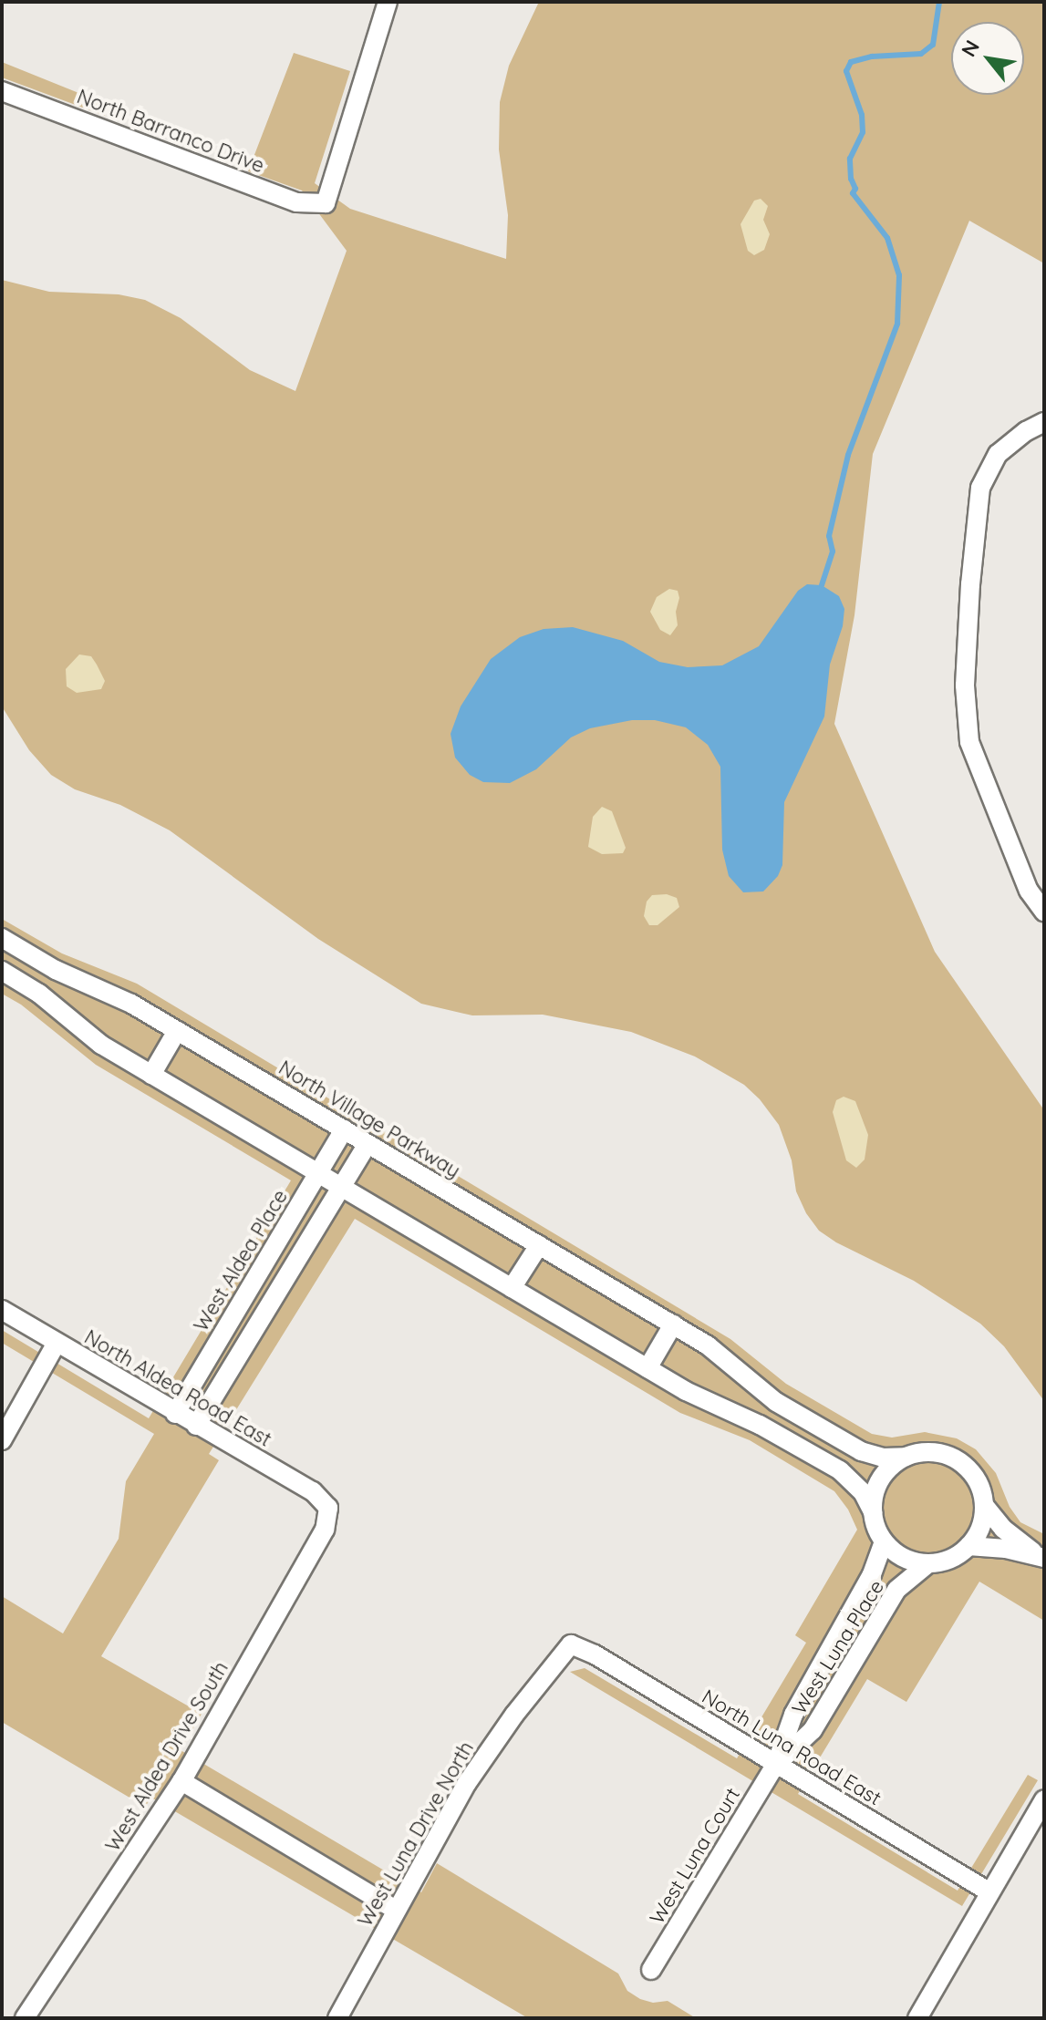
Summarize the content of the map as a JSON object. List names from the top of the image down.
{
  "streets": {
    "street": [
      "North Barranco Drive",
      "North Village Parkway",
      "West Aldea Place",
      "North Aldea Road East",
      "West Luna Place",
      "North Luna Road East",
      "West Aldea Drive South",
      "West Luna Drive North",
      "West Luna Court"
    ]
  },
  "crossings": [
    ["North Village Parkway", "West Aldea Place"],
    ["North Village Parkway", "West Luna Place"],
    ["West Aldea Place", "North Aldea Road East"],
    ["North Aldea Road East", "West Aldea Drive South"],
    ["West Luna Place", "North Luna Road East"],
    ["West Luna Place", "West Luna Court"],
    ["North Luna Road East", "West Luna Drive North"],
    ["North Luna Road East", "West Luna Court"]
  ],
  "north": "top left"
}
